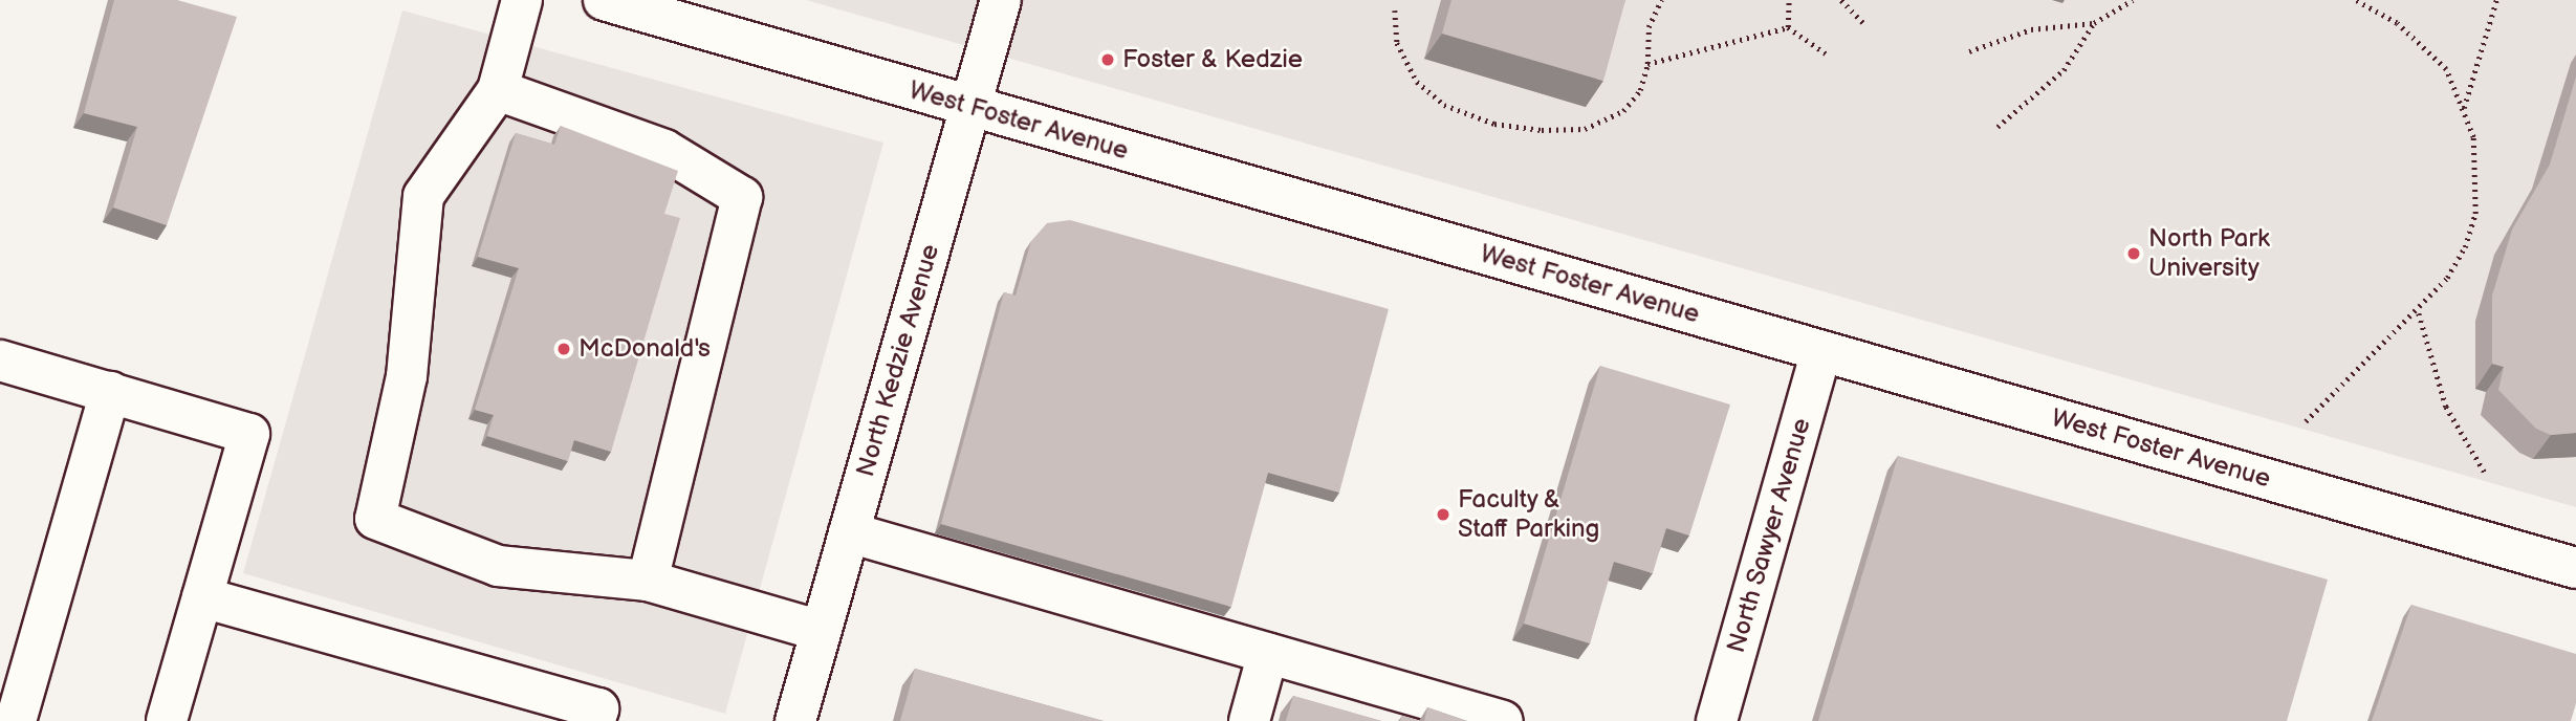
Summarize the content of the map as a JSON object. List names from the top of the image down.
{
  "streets": {
    "main road": ["West Foster Avenue", "North Kedzie Avenue", "North Sawyer Avenue"]
  },
  "crossings": [
    ["West Foster Avenue", "North Kedzie Avenue"],
    ["West Foster Avenue", "North Sawyer Avenue"]
  ],
  "places": [
    "Foster & Kedzie",
    "North Park University",
    "McDonald's",
    "Faculty & Staff Parking"
  ]
}
